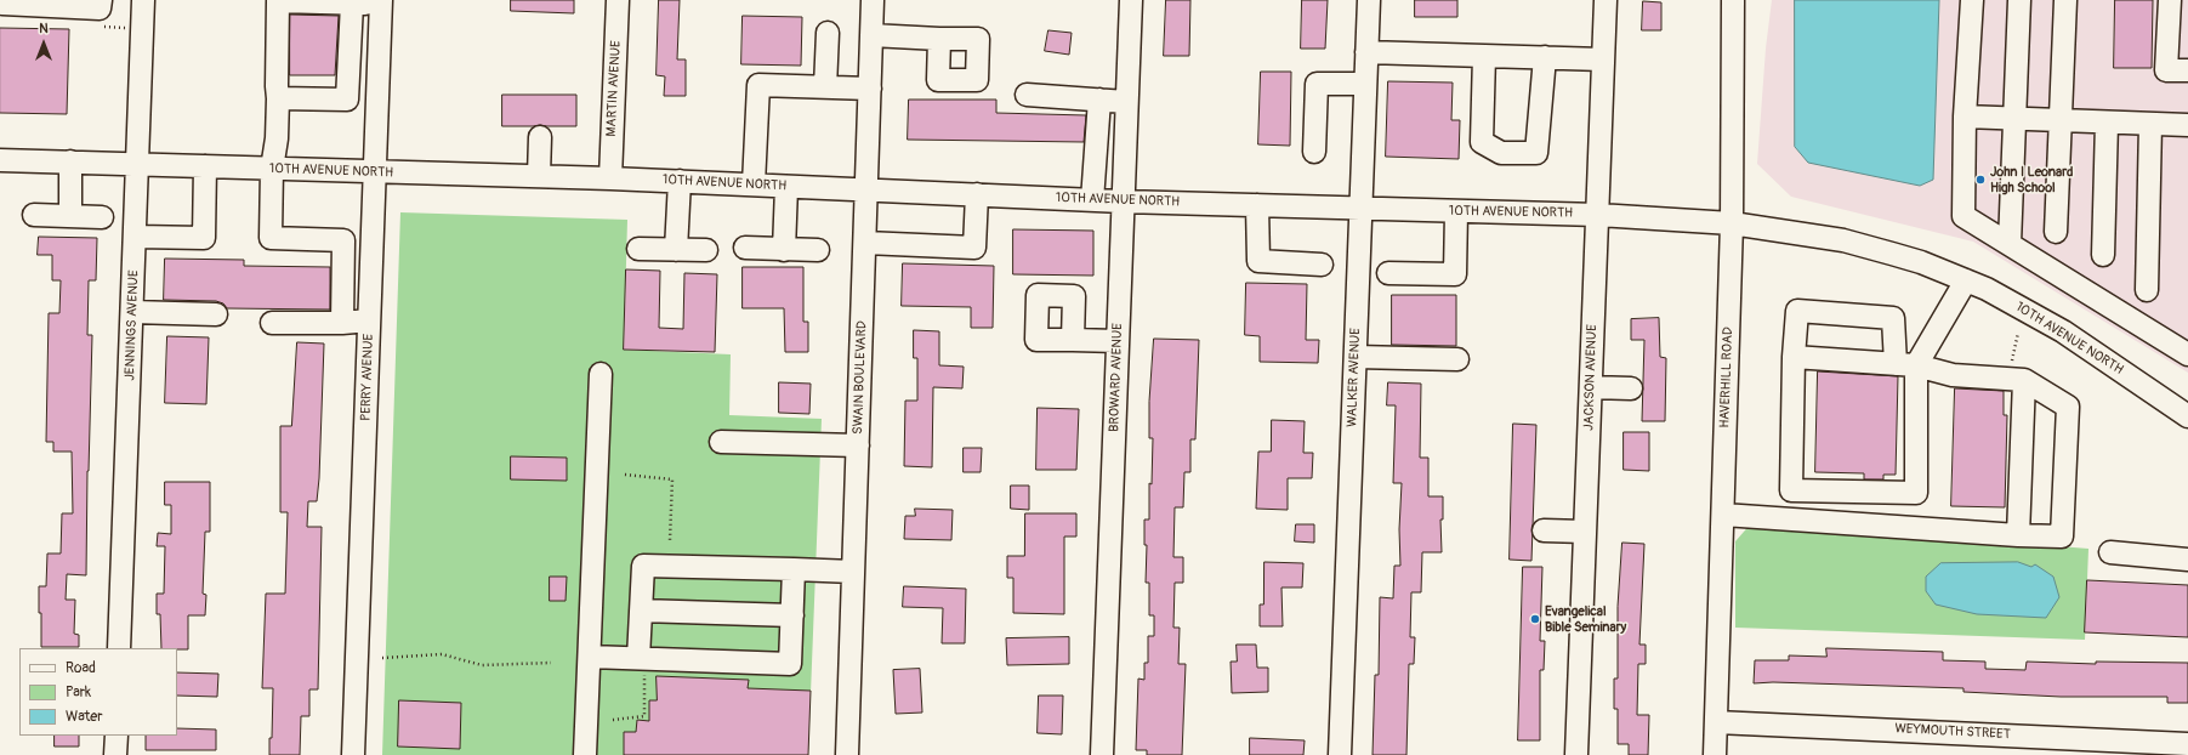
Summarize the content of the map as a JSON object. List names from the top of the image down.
{
  "streets": {
    "street": [
      "MARTIN AVENUE",
      "10TH AVENUE NORTH",
      "JENNINGS AVENUE",
      "PERRY AVENUE",
      "SWAIN BOULEVARD",
      "BROWARD AVENUE",
      "WALKER AVENUE",
      "JACKSON AVENUE",
      "HAVERHILL ROAD",
      "WEYMOUTH STREET"
    ]
  },
  "crossings": [
    ["MARTIN AVENUE", "10TH AVENUE NORTH"],
    ["10TH AVENUE NORTH", "JENNINGS AVENUE"],
    ["10TH AVENUE NORTH", "PERRY AVENUE"],
    ["10TH AVENUE NORTH", "SWAIN BOULEVARD"],
    ["10TH AVENUE NORTH", "BROWARD AVENUE"],
    ["10TH AVENUE NORTH", "WALKER AVENUE"],
    ["10TH AVENUE NORTH", "JACKSON AVENUE"],
    ["10TH AVENUE NORTH", "HAVERHILL ROAD"],
    ["HAVERHILL ROAD", "WEYMOUTH STREET"]
  ],
  "places": ["John I Leonard High School", "Evangelical Bible Seminary"],
  "legend": ["Road", "Park", "Water"],
  "north": "top"
}
